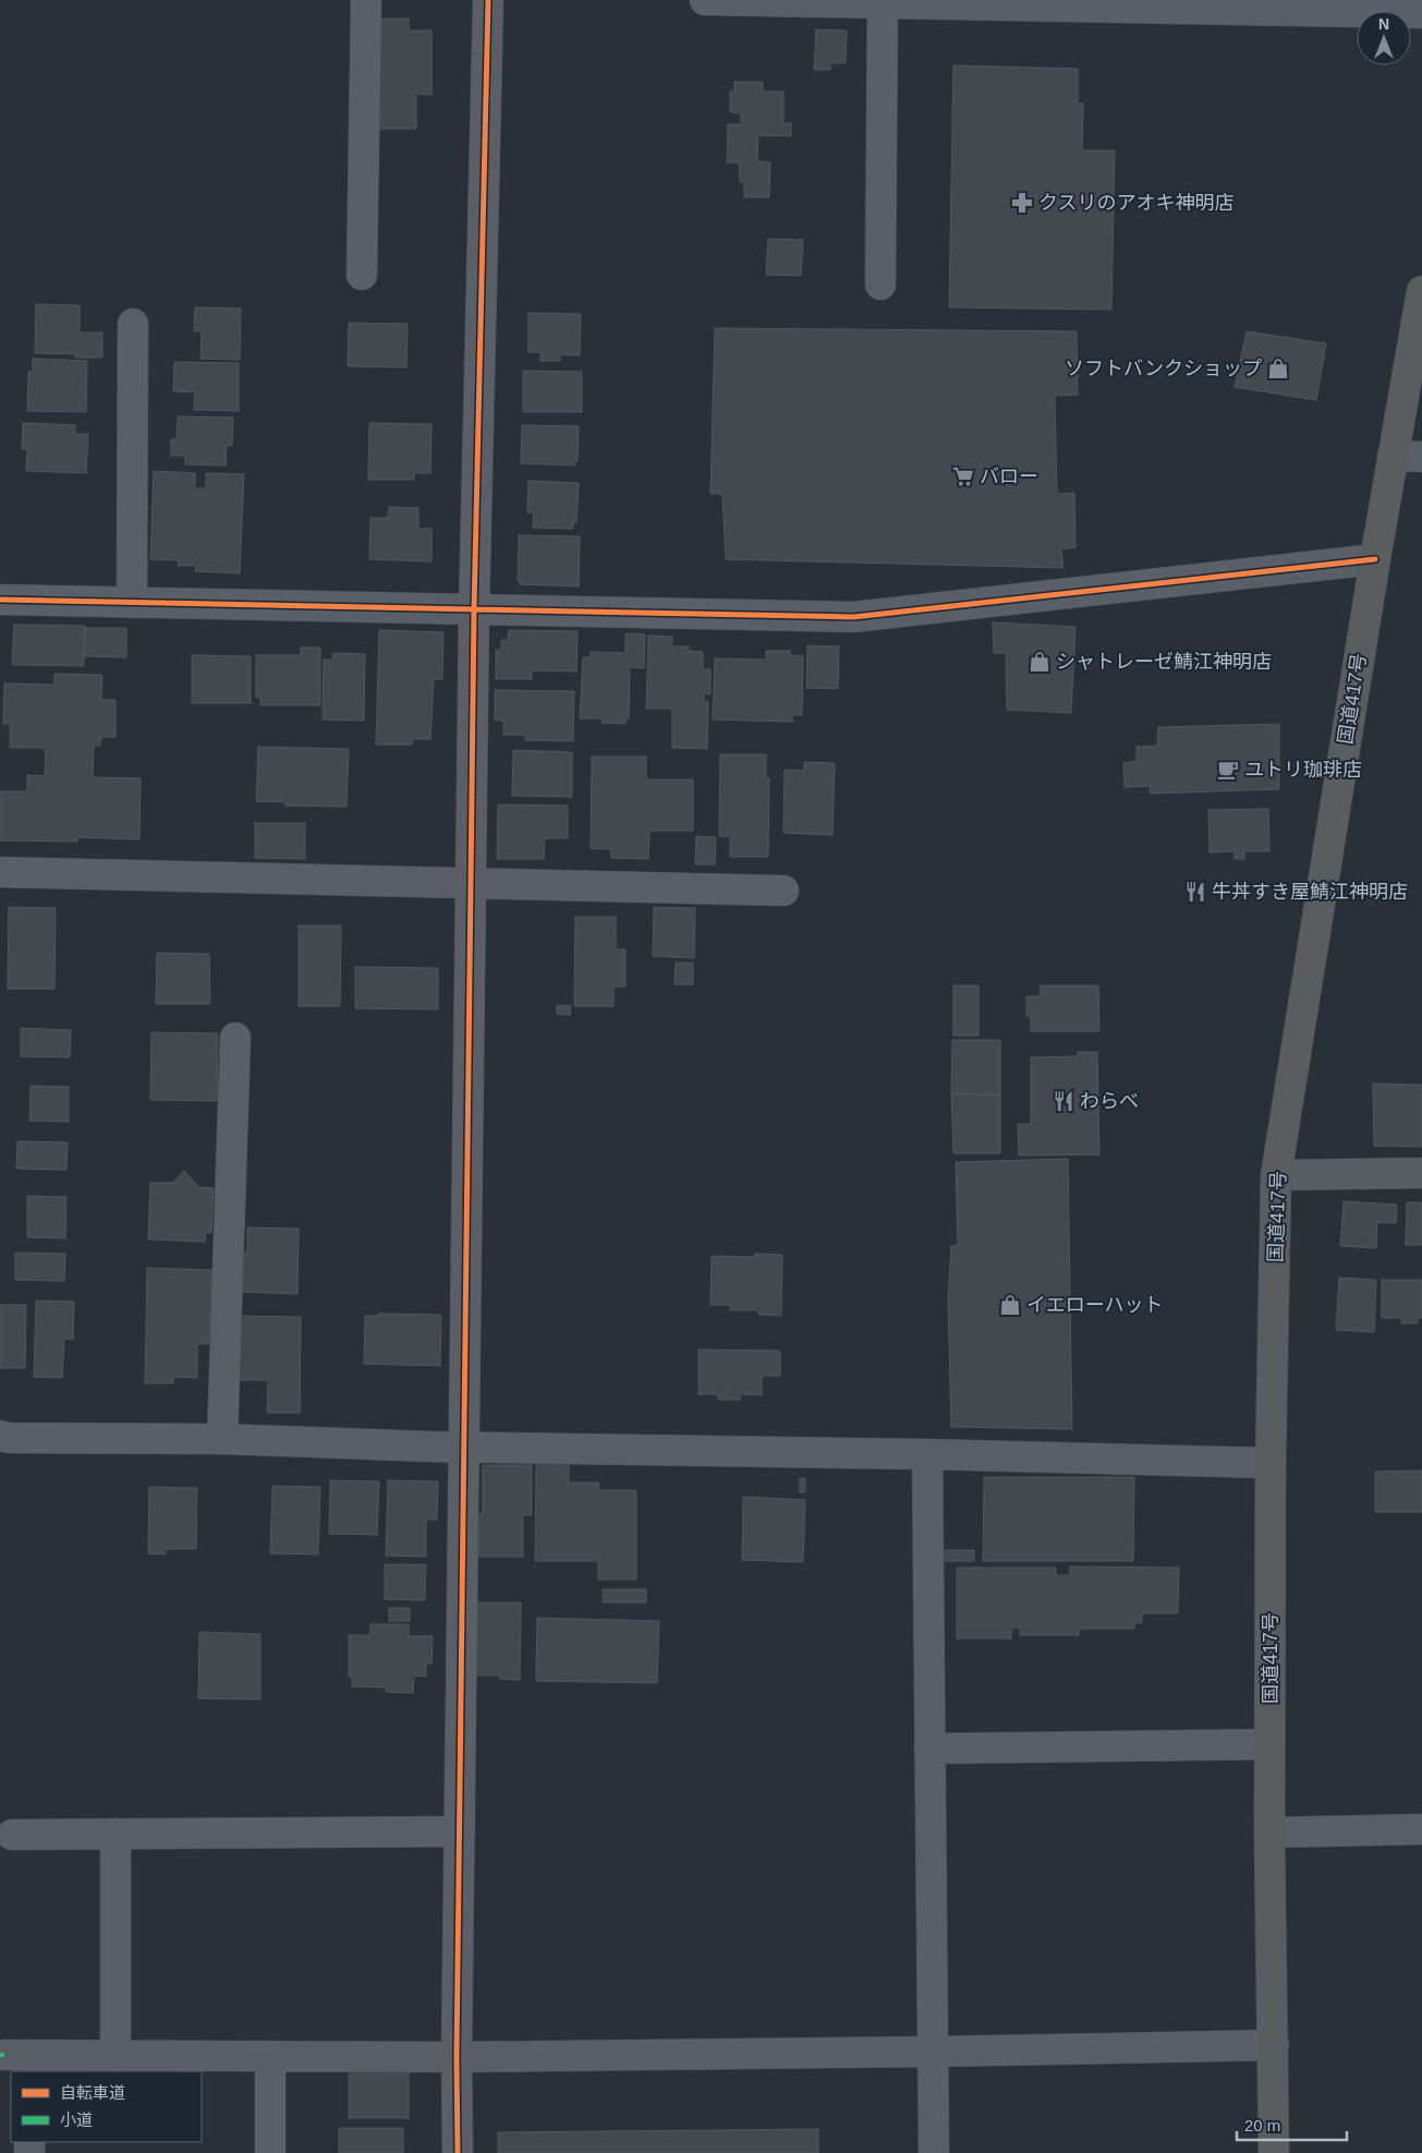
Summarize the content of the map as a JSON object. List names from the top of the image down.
{
  "streets": {
    "highway": ["国道417号"]
  },
  "places": {
    "pharmacy": ["クスリのアオキ神明店"],
    "shop": ["ソフトバンクショップ", "シャトレーゼ鯖江神明店", "イエローハット"],
    "supermarket": ["バロー"],
    "cafe": ["ユトリ珈琲店"],
    "restaurant": ["牛丼すき屋鯖江神明店", "わらべ"]
  },
  "legend": ["自転車道", "小道"],
  "scale_bar": "20 m",
  "north": "top"
}
